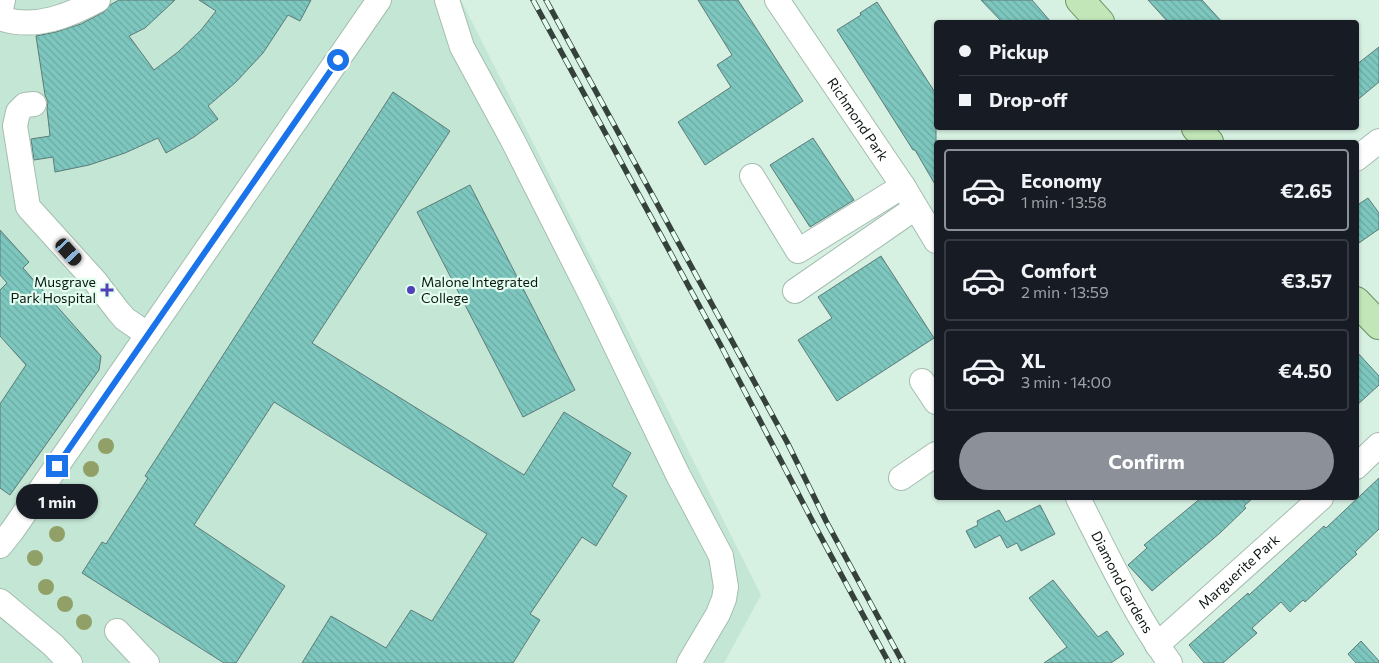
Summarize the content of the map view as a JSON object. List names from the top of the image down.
{
  "streets": {
    "street": ["Richmond Park", "Marguerite Park", "Diamond Gardens"]
  },
  "crossings": [
    ["Marguerite Park", "Diamond Gardens"]
  ],
  "places": {
    "health": ["Musgrave Park Hospital"],
    "other": ["Malone Integrated College"]
  },
  "page": {
    "banner": ["Pickup", "Drop-off"],
    "list": [
      {
        "name": "Economy",
        "note": "1 min · 13:58",
        "value": "€2.65"
      },
      {
        "name": "Comfort",
        "note": "2 min · 13:59",
        "value": "€3.57"
      },
      {
        "name": "XL",
        "note": "3 min · 14:00",
        "value": "€4.50"
      }
    ],
    "buttons": "Confirm",
    "bubble": "1 min"
  }
}
